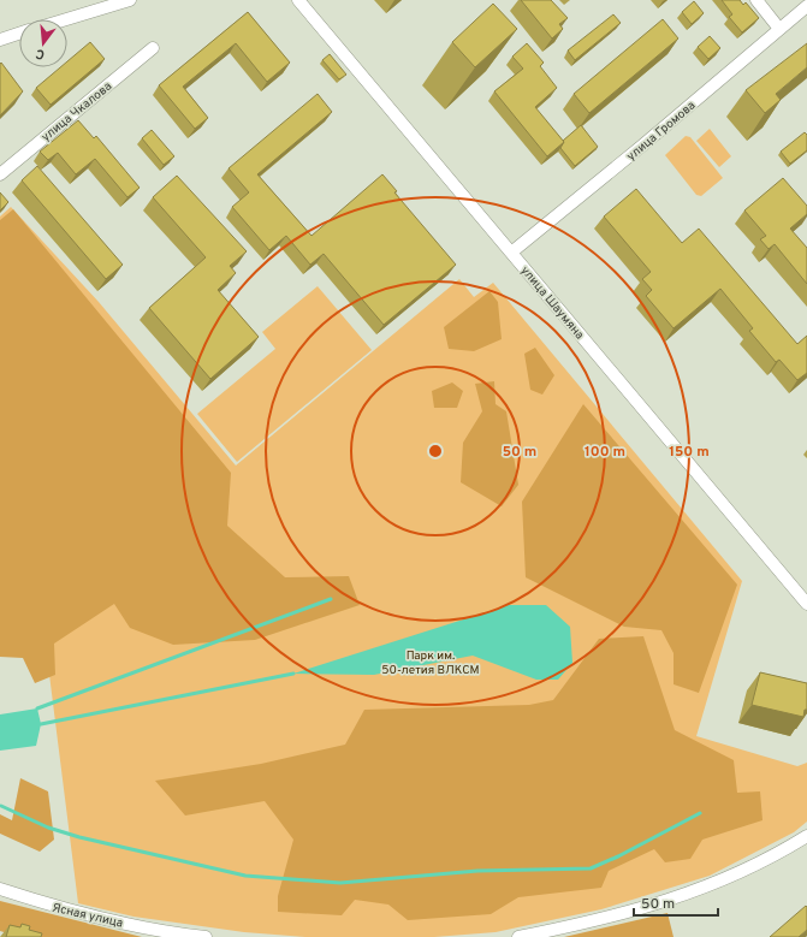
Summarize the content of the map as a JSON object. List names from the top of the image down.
{
  "streets": {
    "street": [
      "улица Чкалова",
      "улица Громова",
      "улица Шаумяна",
      "Ясная улица"
    ]
  },
  "crossings": [
    ["улица Громова", "улица Шаумяна"]
  ],
  "parks": ["Парк им. 50-летия ВЛКСМ"],
  "scale_bar": "50 m",
  "north": "bottom",
  "rings": ["50 m", "100 m", "150 m"]
}
